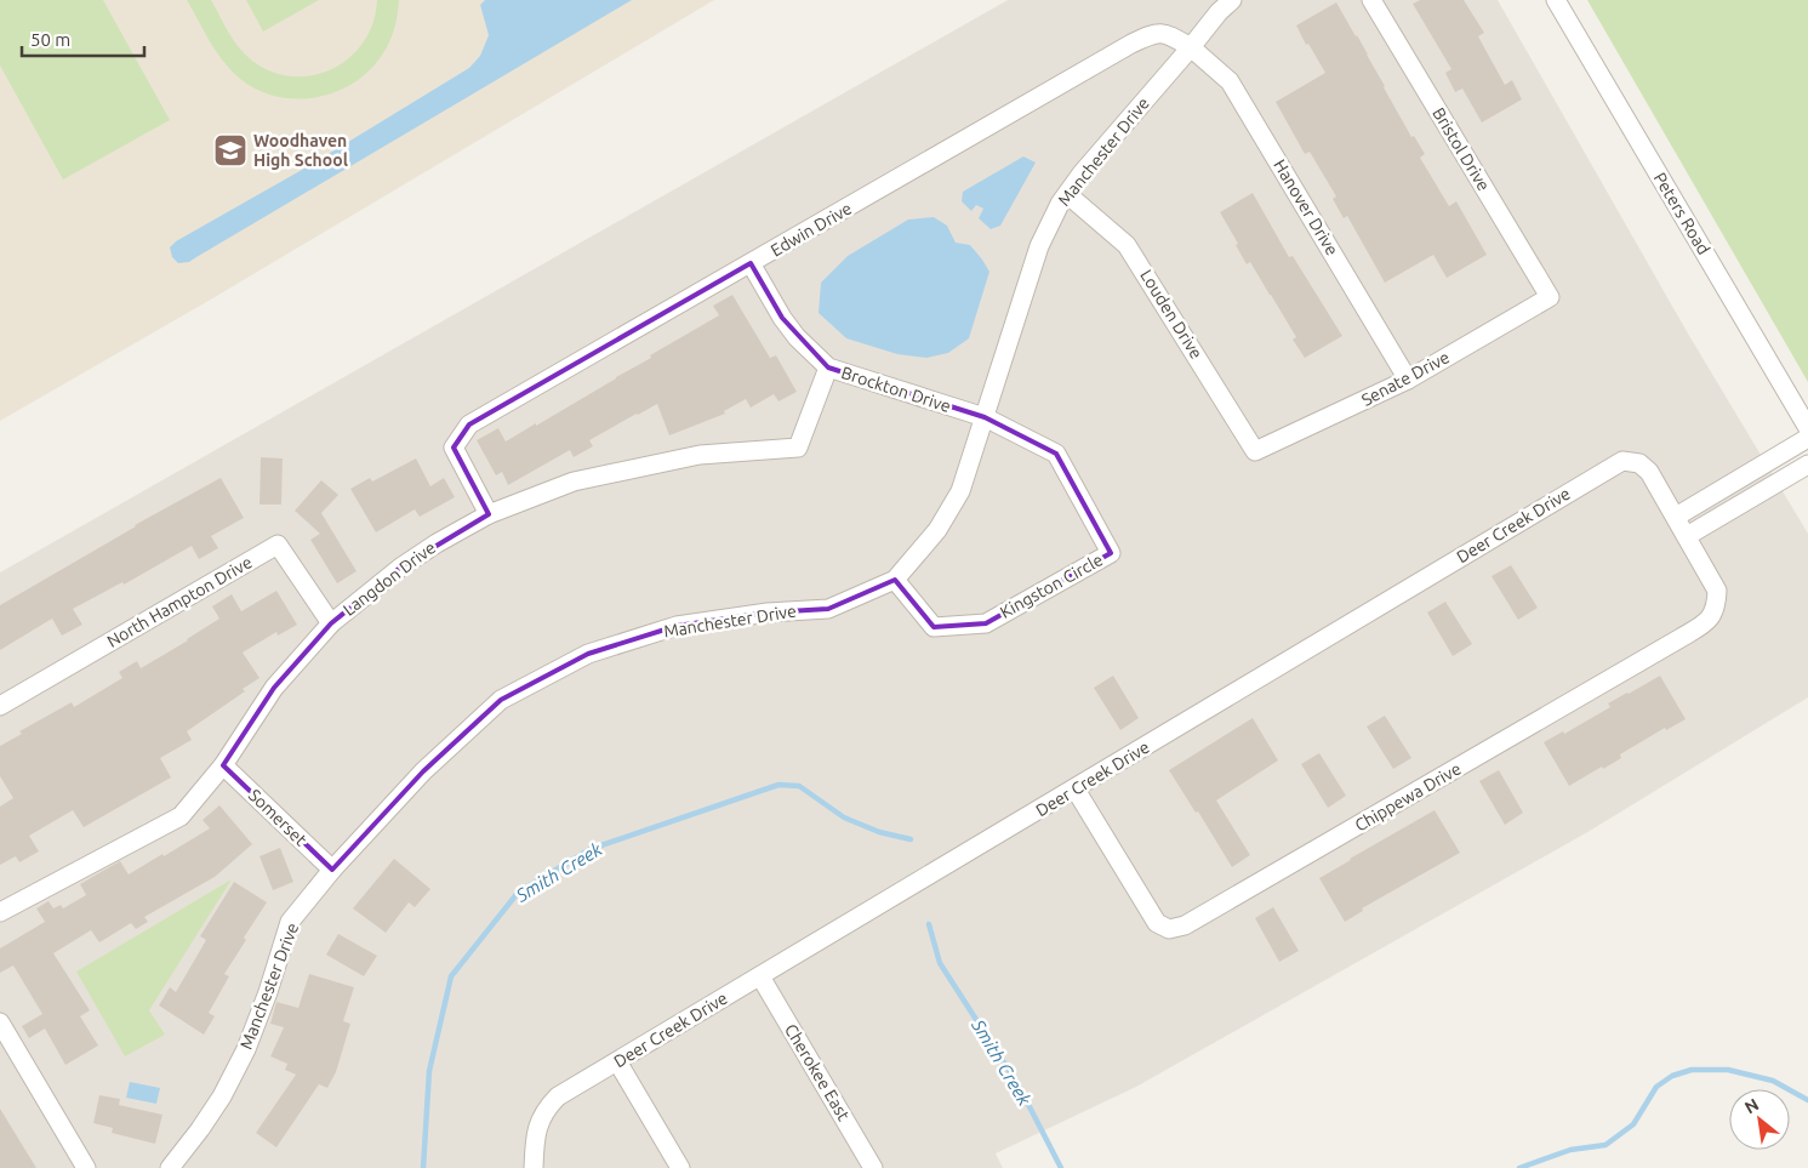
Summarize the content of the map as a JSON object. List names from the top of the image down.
{
  "streets": {
    "street": [
      "Bristol Drive",
      "Manchester Drive",
      "Hanover Drive",
      "Peters Road",
      "Edwin Drive",
      "Louden Drive",
      "Senate Drive",
      "Brockton Drive",
      "Deer Creek Drive",
      "Langdon Drive",
      "Kingston Circle",
      "North Hampton Drive",
      "Chippewa Drive",
      "Somerset",
      "Cherokee East"
    ]
  },
  "crossings": [
    ["Bristol Drive", "Senate Drive"],
    ["Manchester Drive", "Hanover Drive"],
    ["Manchester Drive", "Edwin Drive"],
    ["Manchester Drive", "Louden Drive"],
    ["Manchester Drive", "Brockton Drive"],
    ["Manchester Drive", "Kingston Circle"],
    ["Manchester Drive", "Somerset"],
    ["Hanover Drive", "Edwin Drive"],
    ["Hanover Drive", "Senate Drive"],
    ["Edwin Drive", "Brockton Drive"],
    ["Edwin Drive", "Langdon Drive"],
    ["Louden Drive", "Senate Drive"],
    ["Brockton Drive", "Langdon Drive"],
    ["Brockton Drive", "Kingston Circle"],
    ["Deer Creek Drive", "Chippewa Drive"],
    ["Deer Creek Drive", "Cherokee East"],
    ["Langdon Drive", "North Hampton Drive"],
    ["Langdon Drive", "Somerset"]
  ],
  "water": ["Smith Creek"],
  "places": {
    "school or university": ["Woodhaven High School"]
  },
  "scale_bar": "50 m",
  "north": "top left"
}
